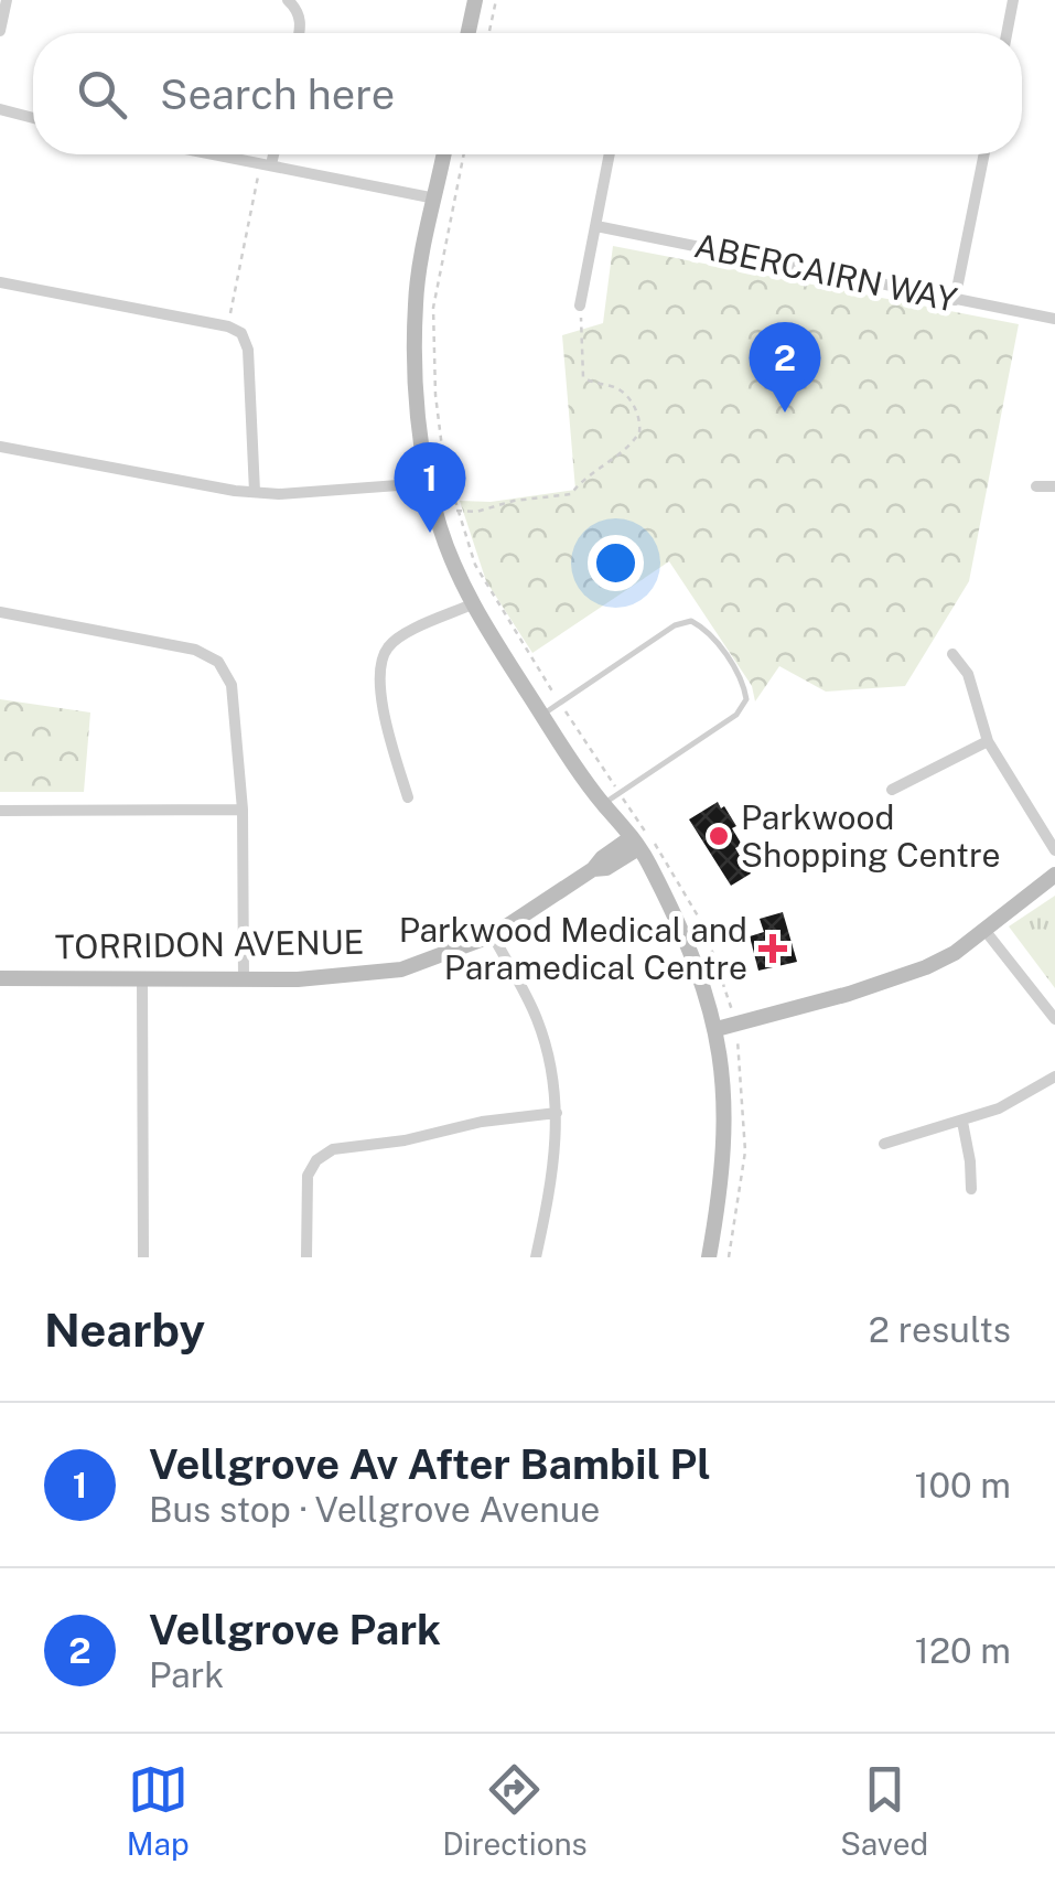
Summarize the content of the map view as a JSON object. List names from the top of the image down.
{
  "streets": {
    "street": ["ABERCAIRN WAY", "TORRIDON AVENUE"]
  },
  "places": {
    "other": ["Parkwood Shopping Centre"],
    "health": ["Parkwood Medical and Paramedical Centre"]
  },
  "page": {
    "search": "Search here",
    "pins": ["2", "1"],
    "heading": ["Nearby", "2 results"],
    "list": [
      {
        "mark": "1",
        "name": "Vellgrove Av After Bambil Pl",
        "note": "Bus stop · Vellgrove Avenue",
        "value": "100 m"
      },
      {
        "mark": "2",
        "name": "Vellgrove Park",
        "note": "Park",
        "value": "120 m"
      }
    ],
    "nav": ["Map", "Directions", "Saved"]
  }
}
